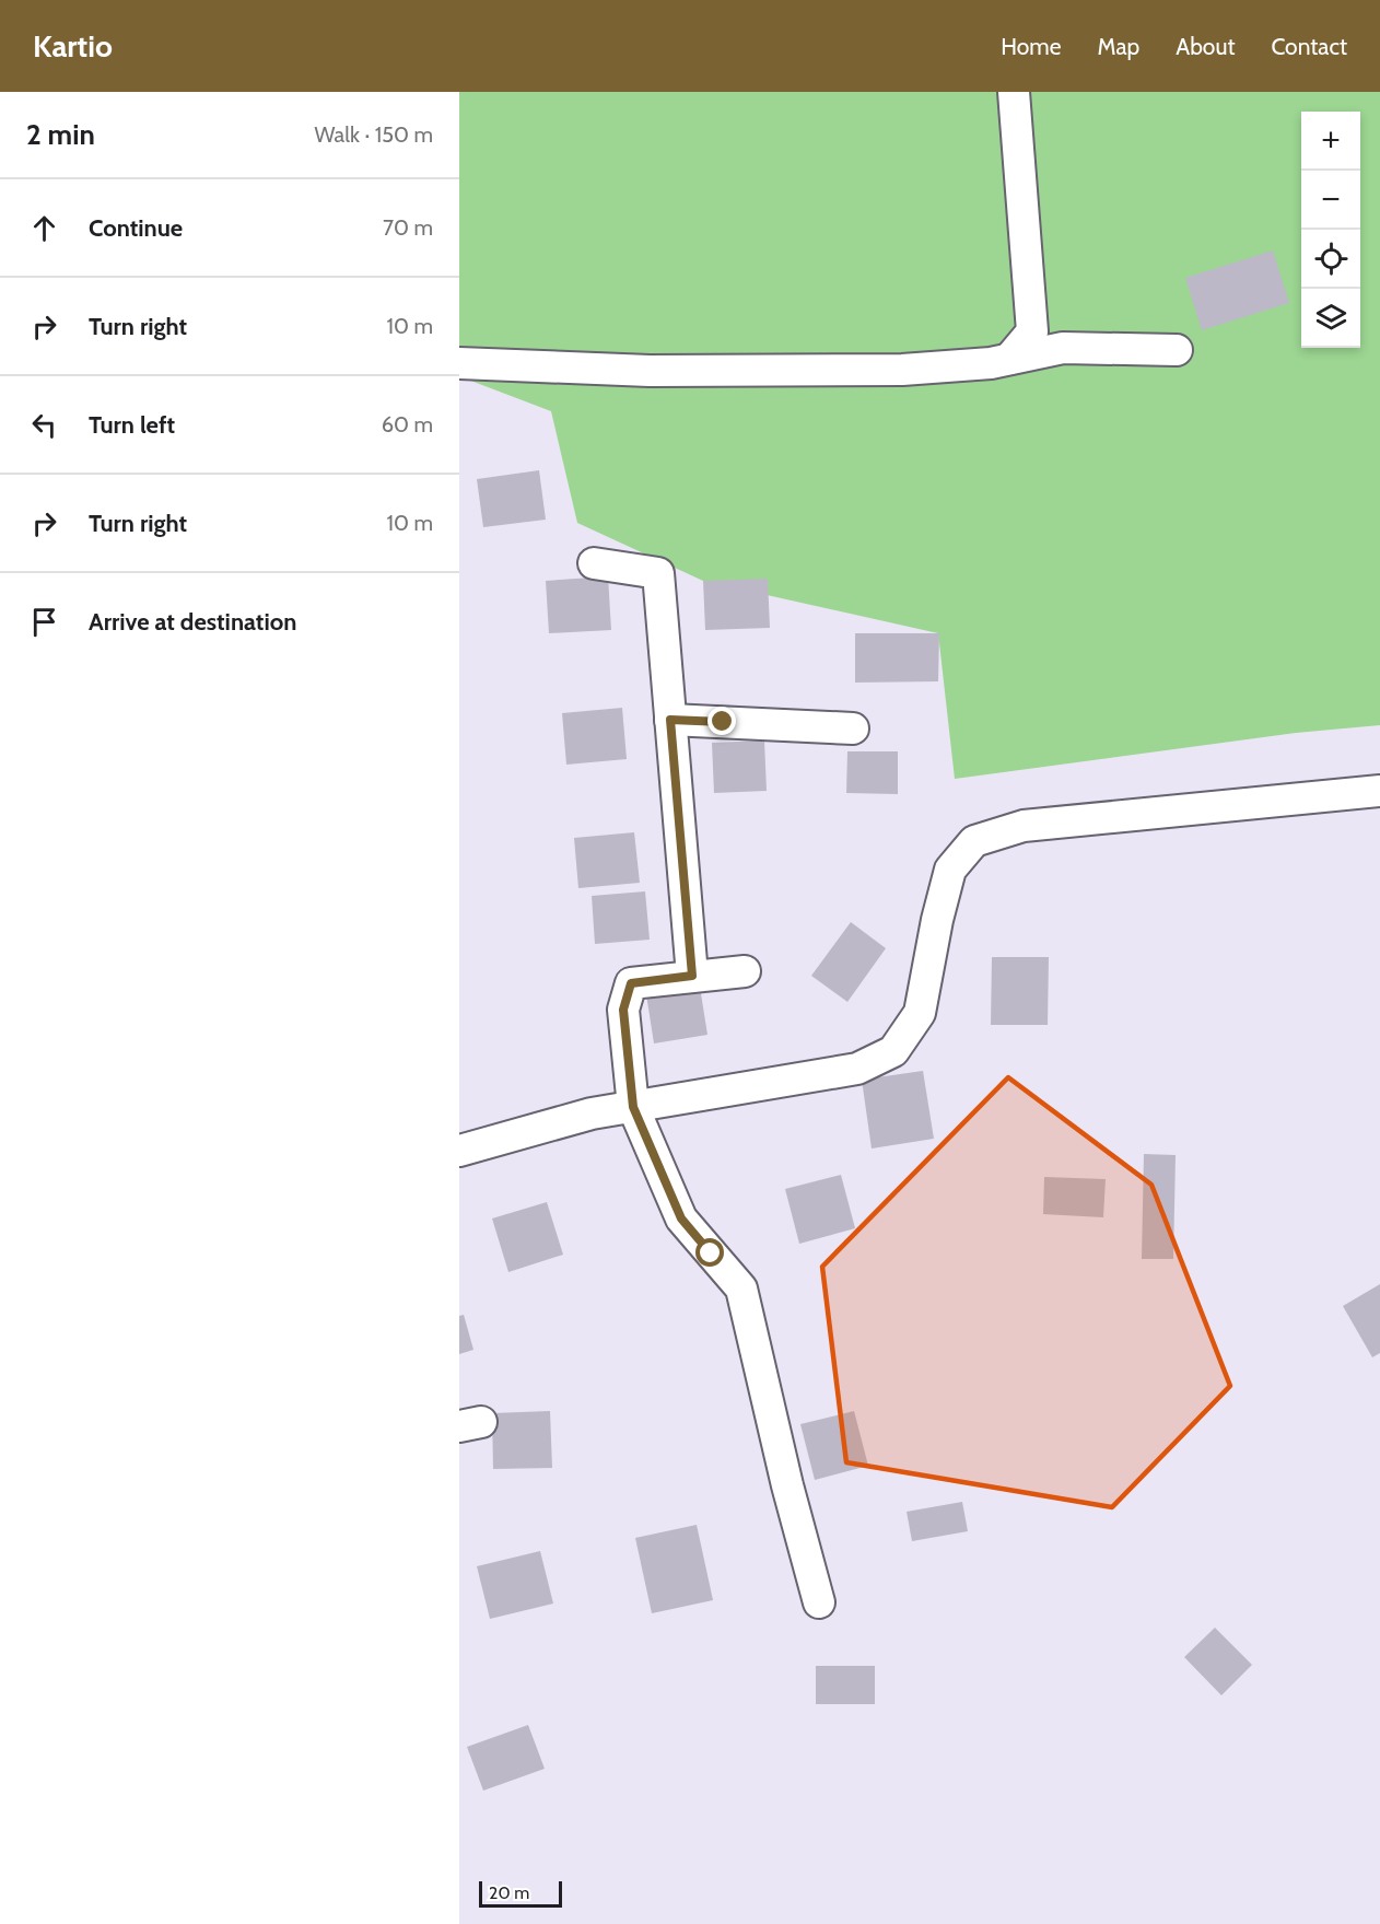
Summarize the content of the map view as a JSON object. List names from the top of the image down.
{
  "scale_bar": "20 m",
  "page": {
    "header": "Kartio",
    "nav": [
      "Home",
      "Map",
      "About",
      "Contact"
    ],
    "heading": ["2 min", "Walk · 150 m"],
    "map_buttons": ["+", "−"],
    "list": [
      ["Continue", "70 m"],
      ["Turn right", "10 m"],
      ["Turn left", "60 m"],
      ["Turn right", "10 m"],
      "Arrive at destination"
    ],
    "scale": "20 m"
  }
}
